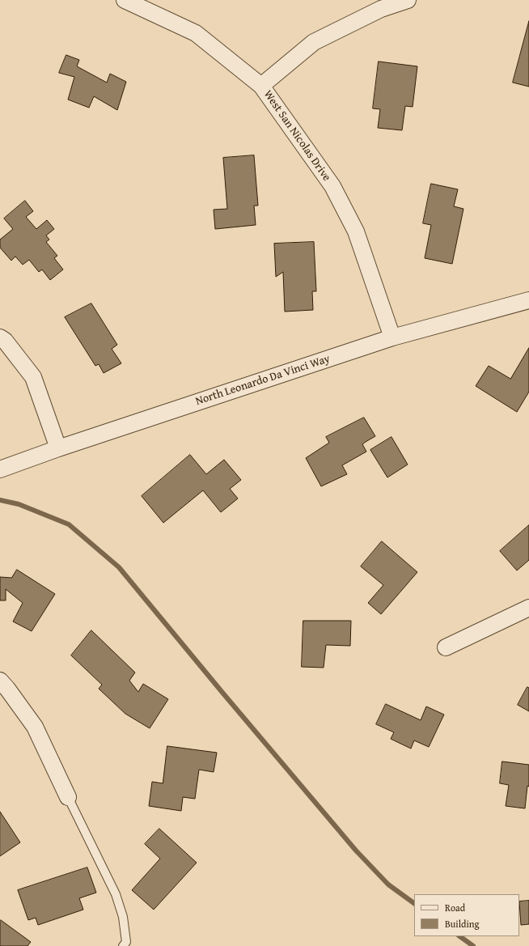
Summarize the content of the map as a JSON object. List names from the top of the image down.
{
  "streets": {
    "street": ["West San Nicolas Drive", "North Leonardo Da Vinci Way"]
  },
  "crossings": [
    ["West San Nicolas Drive", "North Leonardo Da Vinci Way"]
  ],
  "legend": ["Road", "Building"]
}
